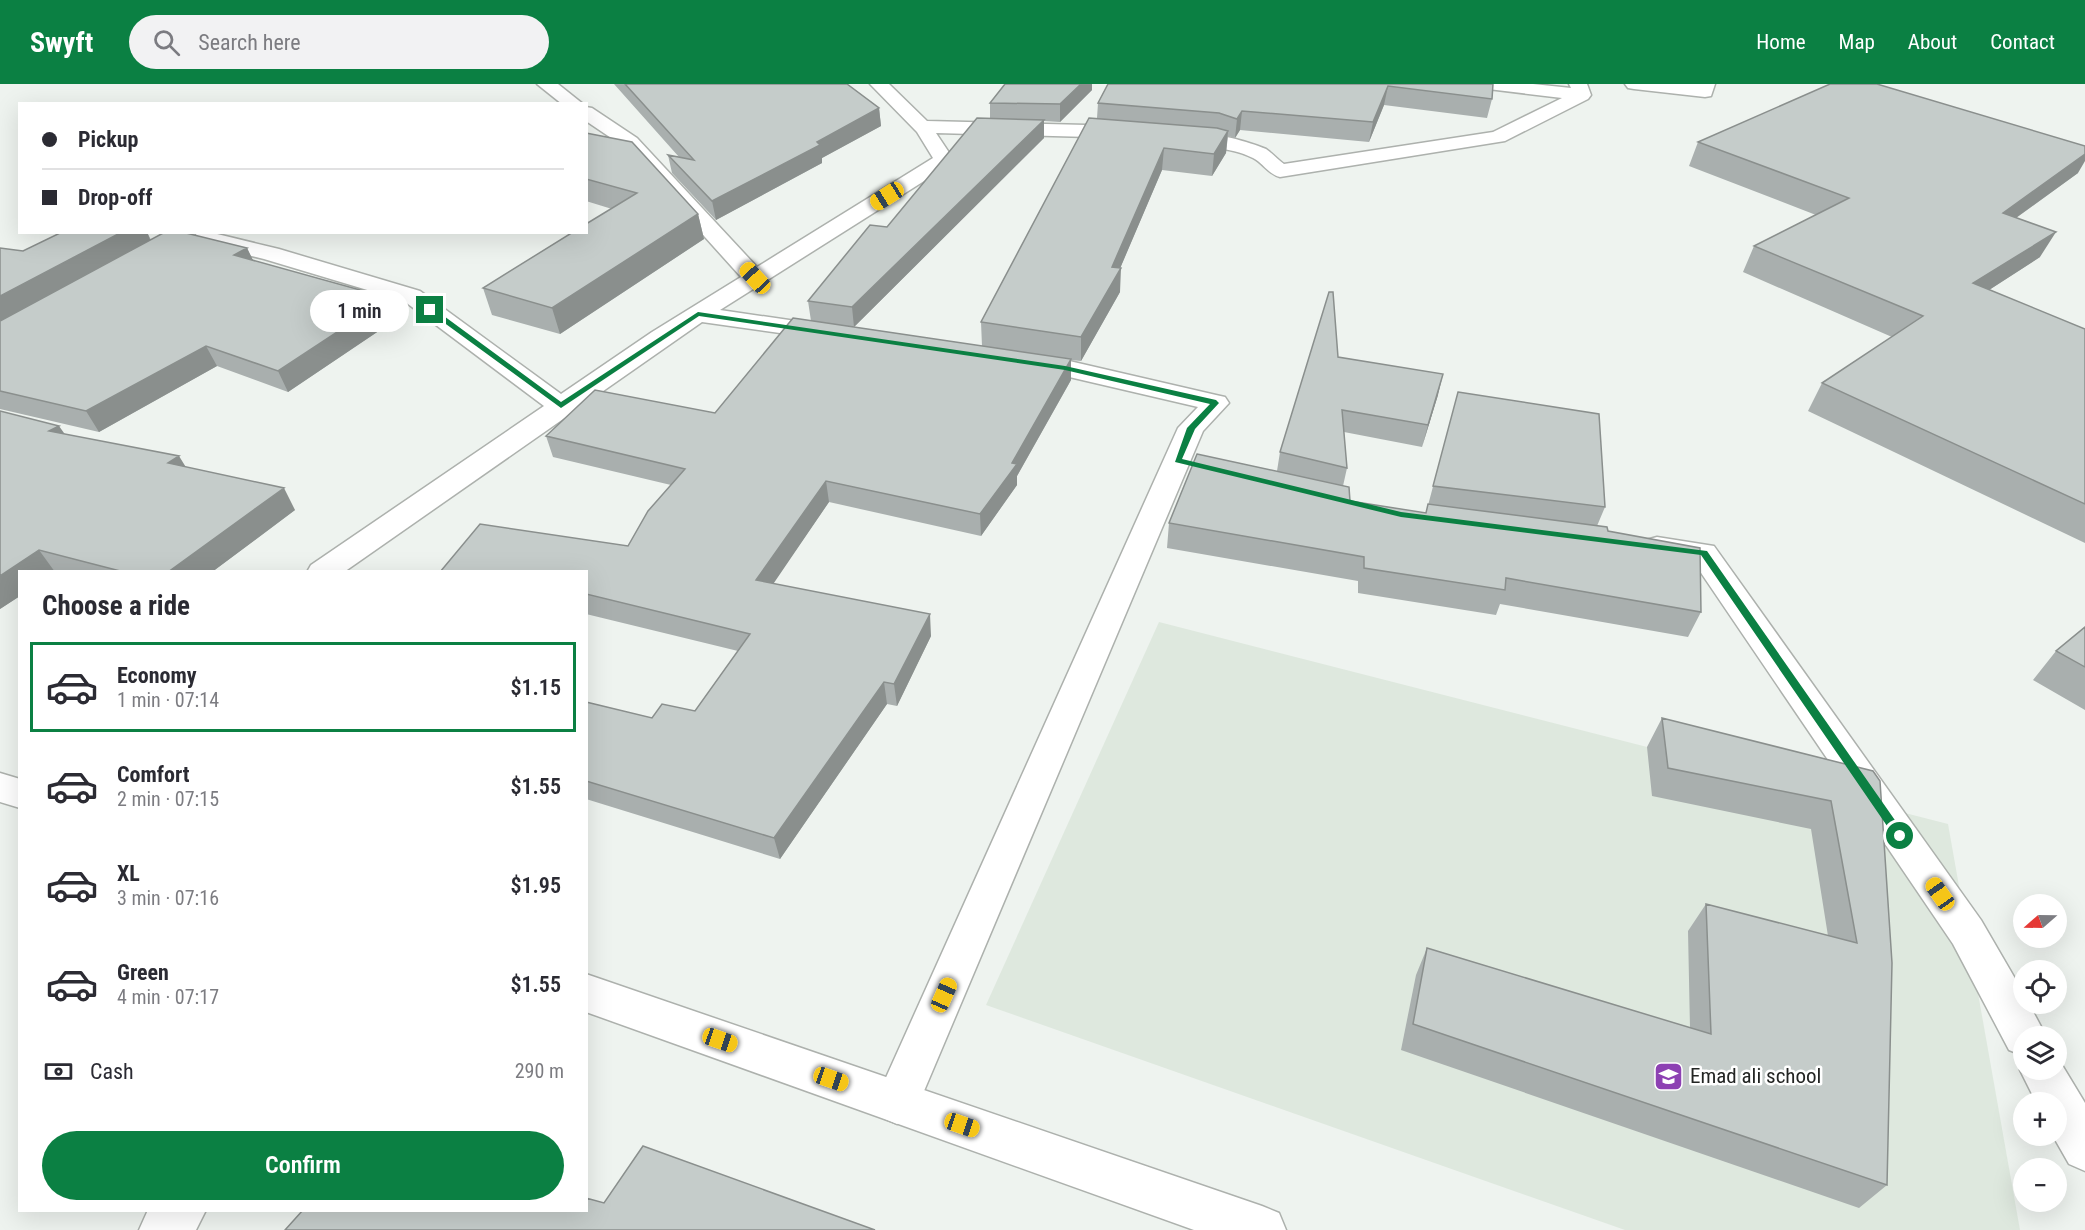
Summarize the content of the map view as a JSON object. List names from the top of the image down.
{
  "places": {
    "school or university": ["Emad ali school"]
  },
  "north": "left",
  "page": {
    "header": "Swyft",
    "search": "Search here",
    "nav": [
      "Home",
      "Map",
      "About",
      "Contact"
    ],
    "banner": ["Pickup", "Drop-off"],
    "bubble": "1 min",
    "heading": "Choose a ride",
    "list": [
      {
        "name": "Economy",
        "note": "1 min · 07:14",
        "value": "$1.15"
      },
      {
        "name": "Comfort",
        "note": "2 min · 07:15",
        "value": "$1.55"
      },
      {
        "name": "XL",
        "note": "3 min · 07:16",
        "value": "$1.95"
      },
      {
        "name": "Green",
        "note": "4 min · 07:17",
        "value": "$1.55"
      }
    ],
    "map_buttons": ["+", "−"],
    "pay": ["Cash", "290 m"],
    "buttons": "Confirm"
  }
}
